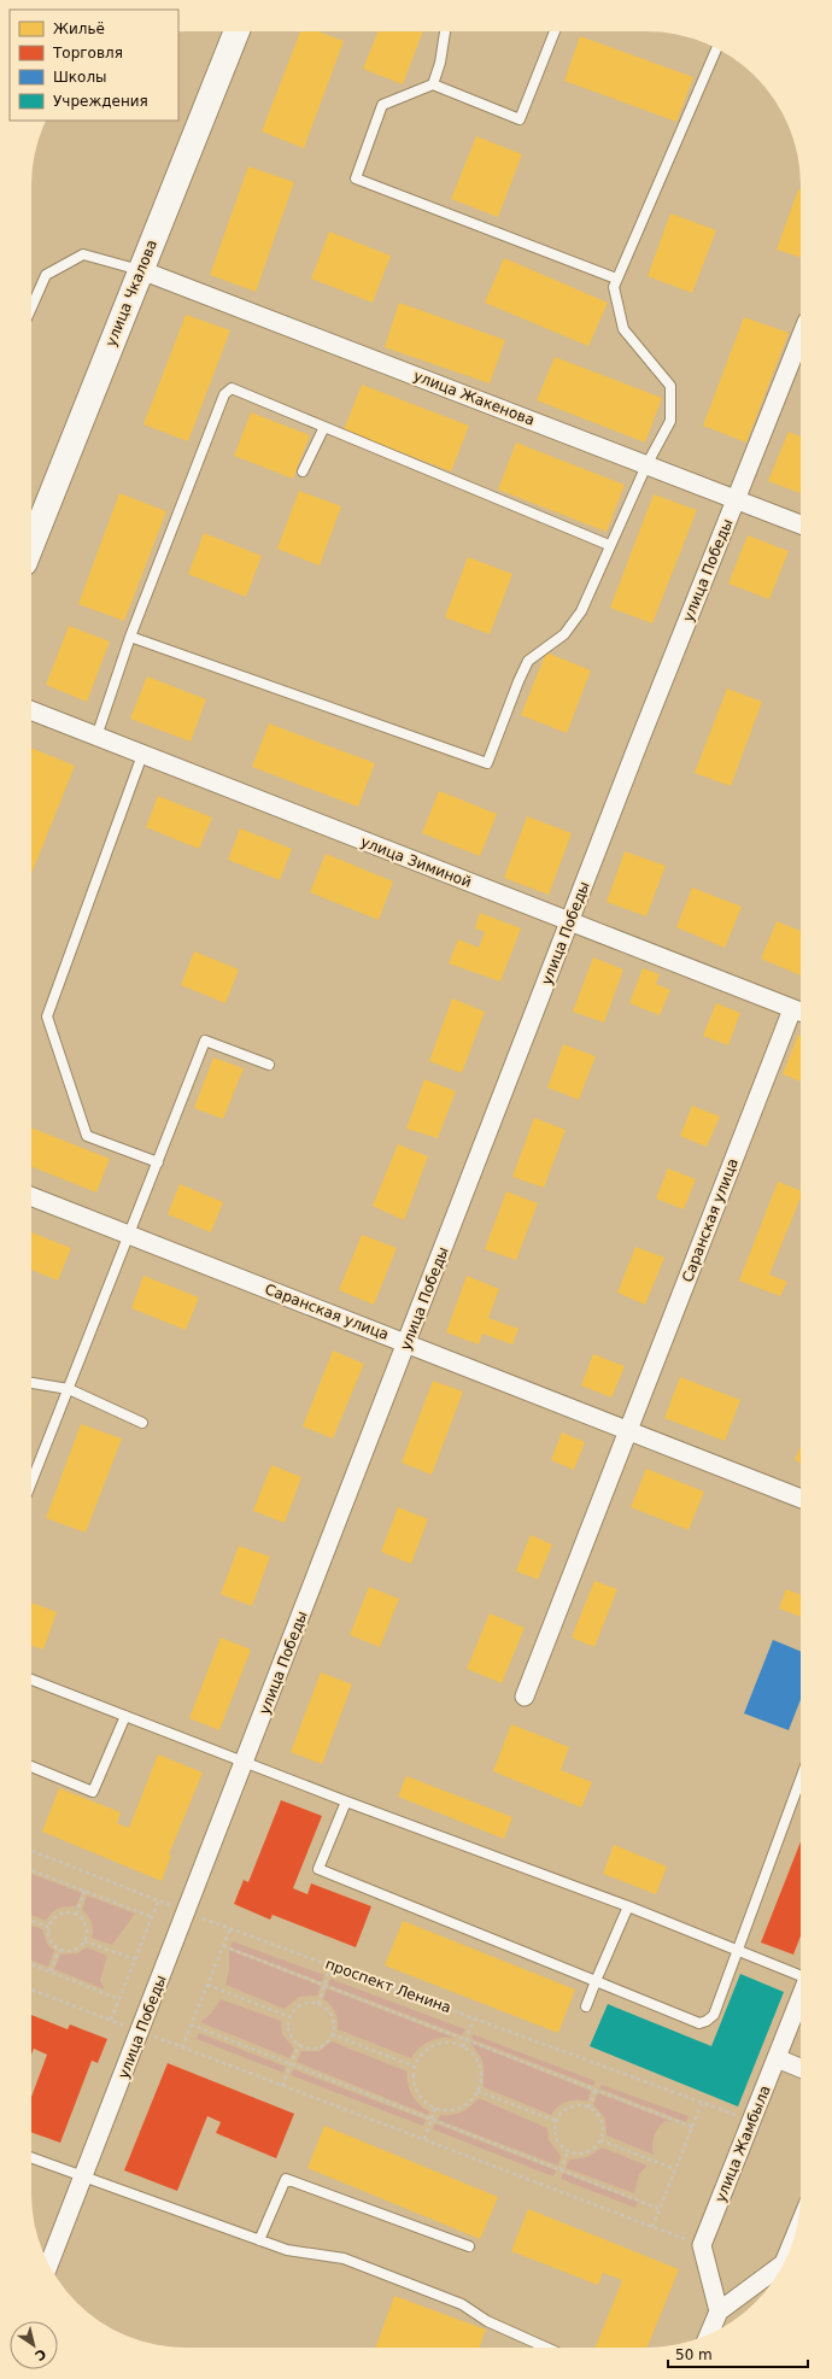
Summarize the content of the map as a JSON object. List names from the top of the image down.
{
  "streets": {
    "main road": ["улица Чкалова"],
    "street": [
      "улица Жакенова",
      "улица Победы",
      "улица Зиминой",
      "Саранская улица",
      "улица Жамбыла"
    ],
    "path": ["проспект Ленина"]
  },
  "crossings": [
    ["улица Чкалова", "улица Жакенова"],
    ["улица Жакенова", "улица Победы"],
    ["улица Победы", "улица Зиминой"],
    ["улица Победы", "Саранская улица"],
    ["улица Победы", "проспект Ленина"],
    ["улица Зиминой", "Саранская улица"],
    ["проспект Ленина", "улица Жамбыла"]
  ],
  "legend": [
    "Жильё",
    "Торговля",
    "Школы",
    "Учреждения"
  ],
  "scale_bar": "50 m",
  "north": "bottom right"
}
